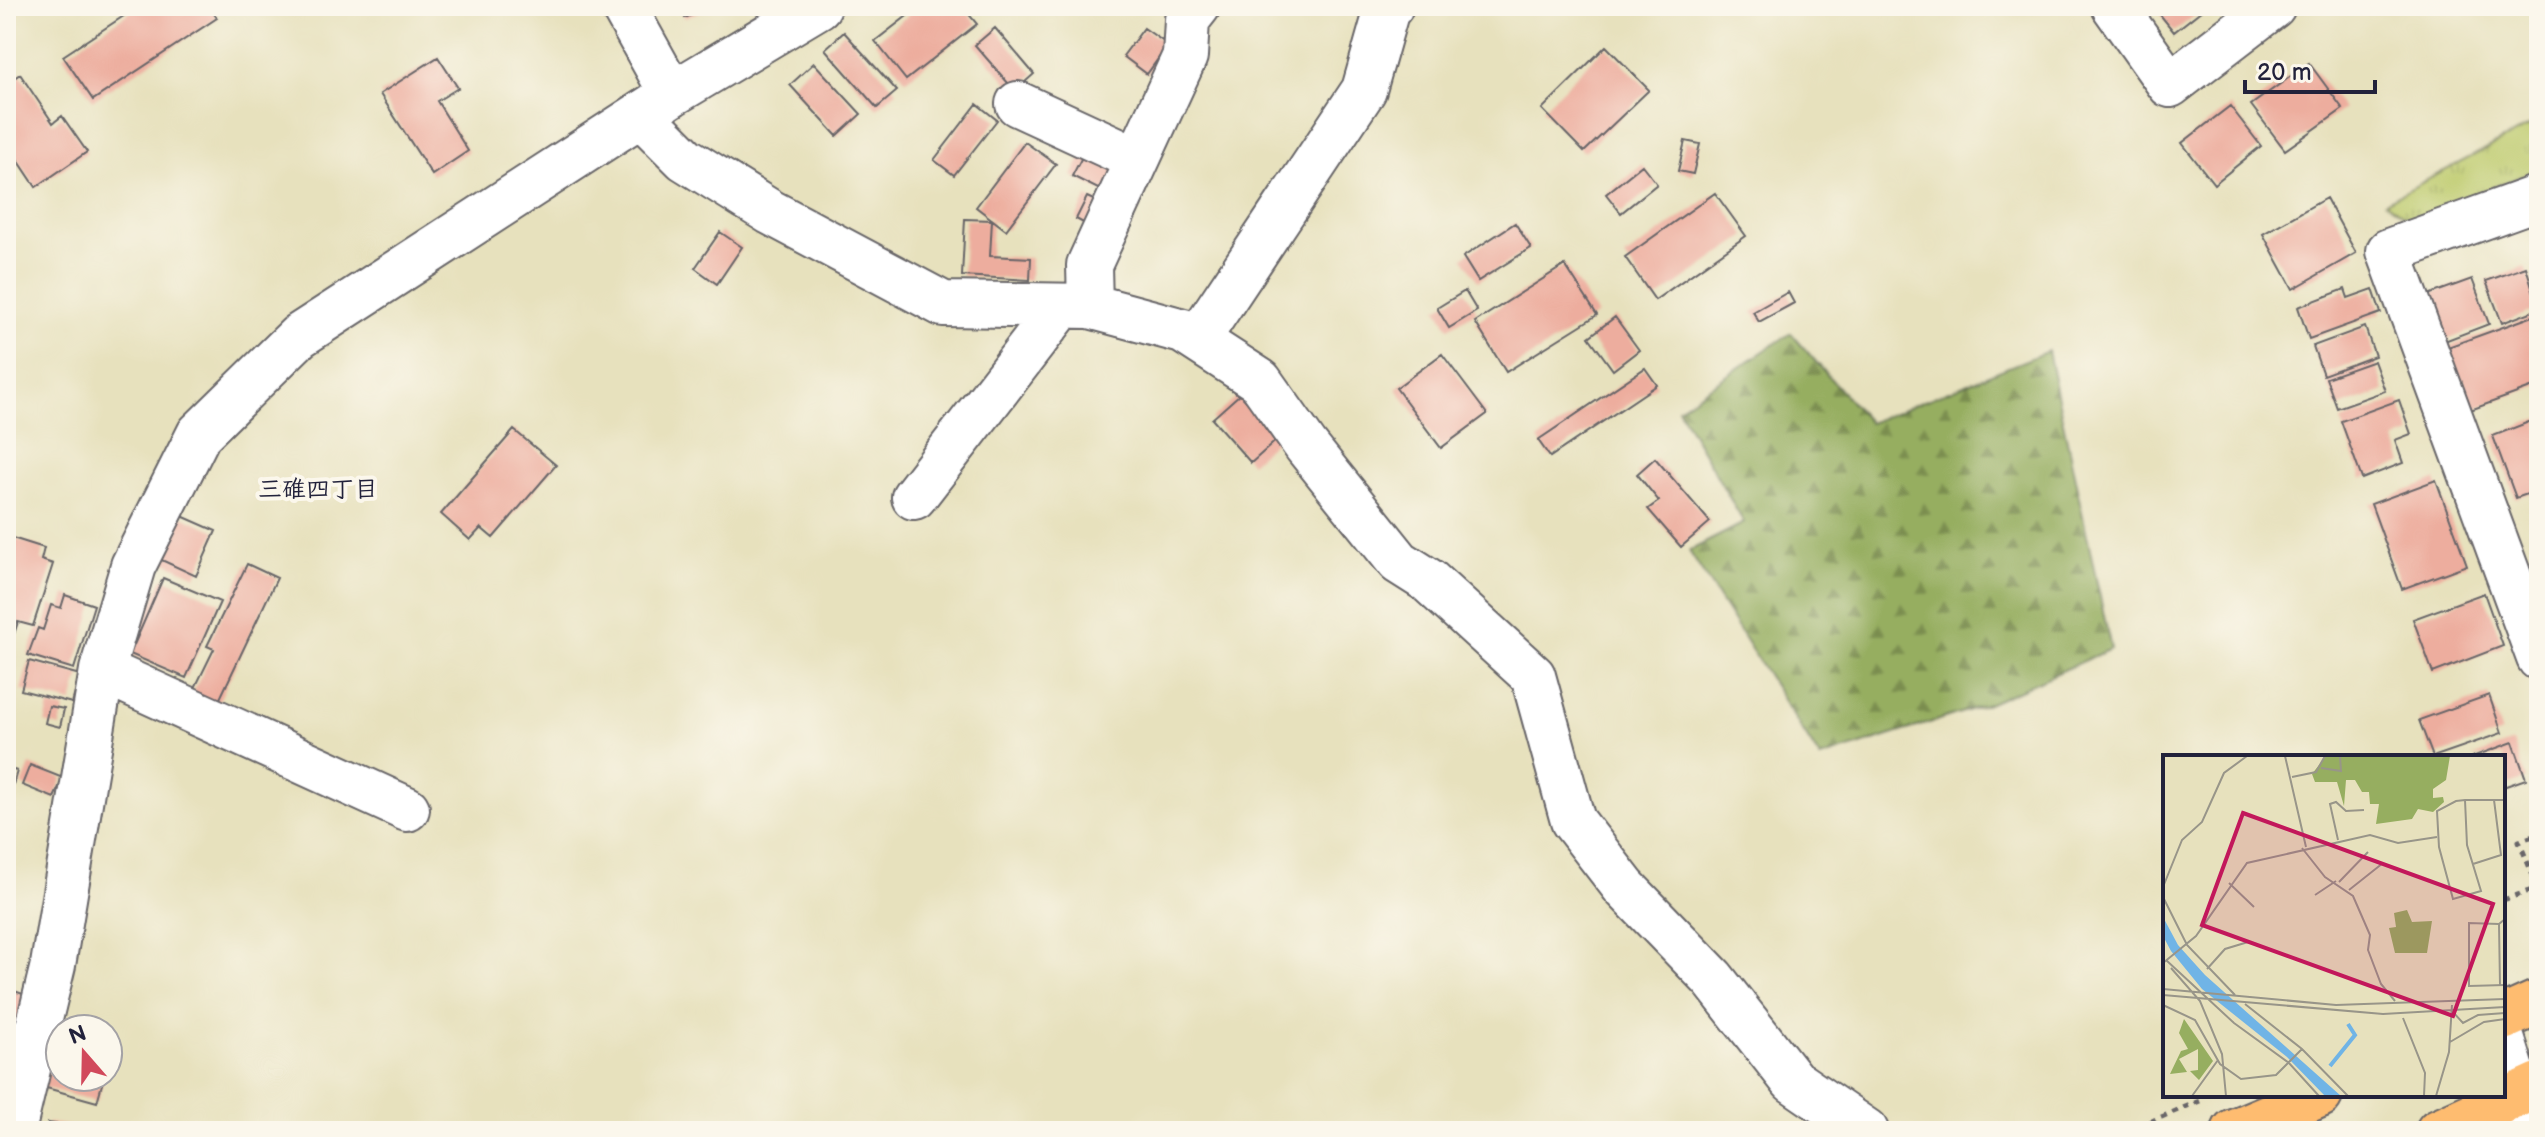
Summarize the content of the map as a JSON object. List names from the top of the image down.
{
  "districts": ["三碓四丁目"],
  "scale_bar": "20 m",
  "north": "top"
}
